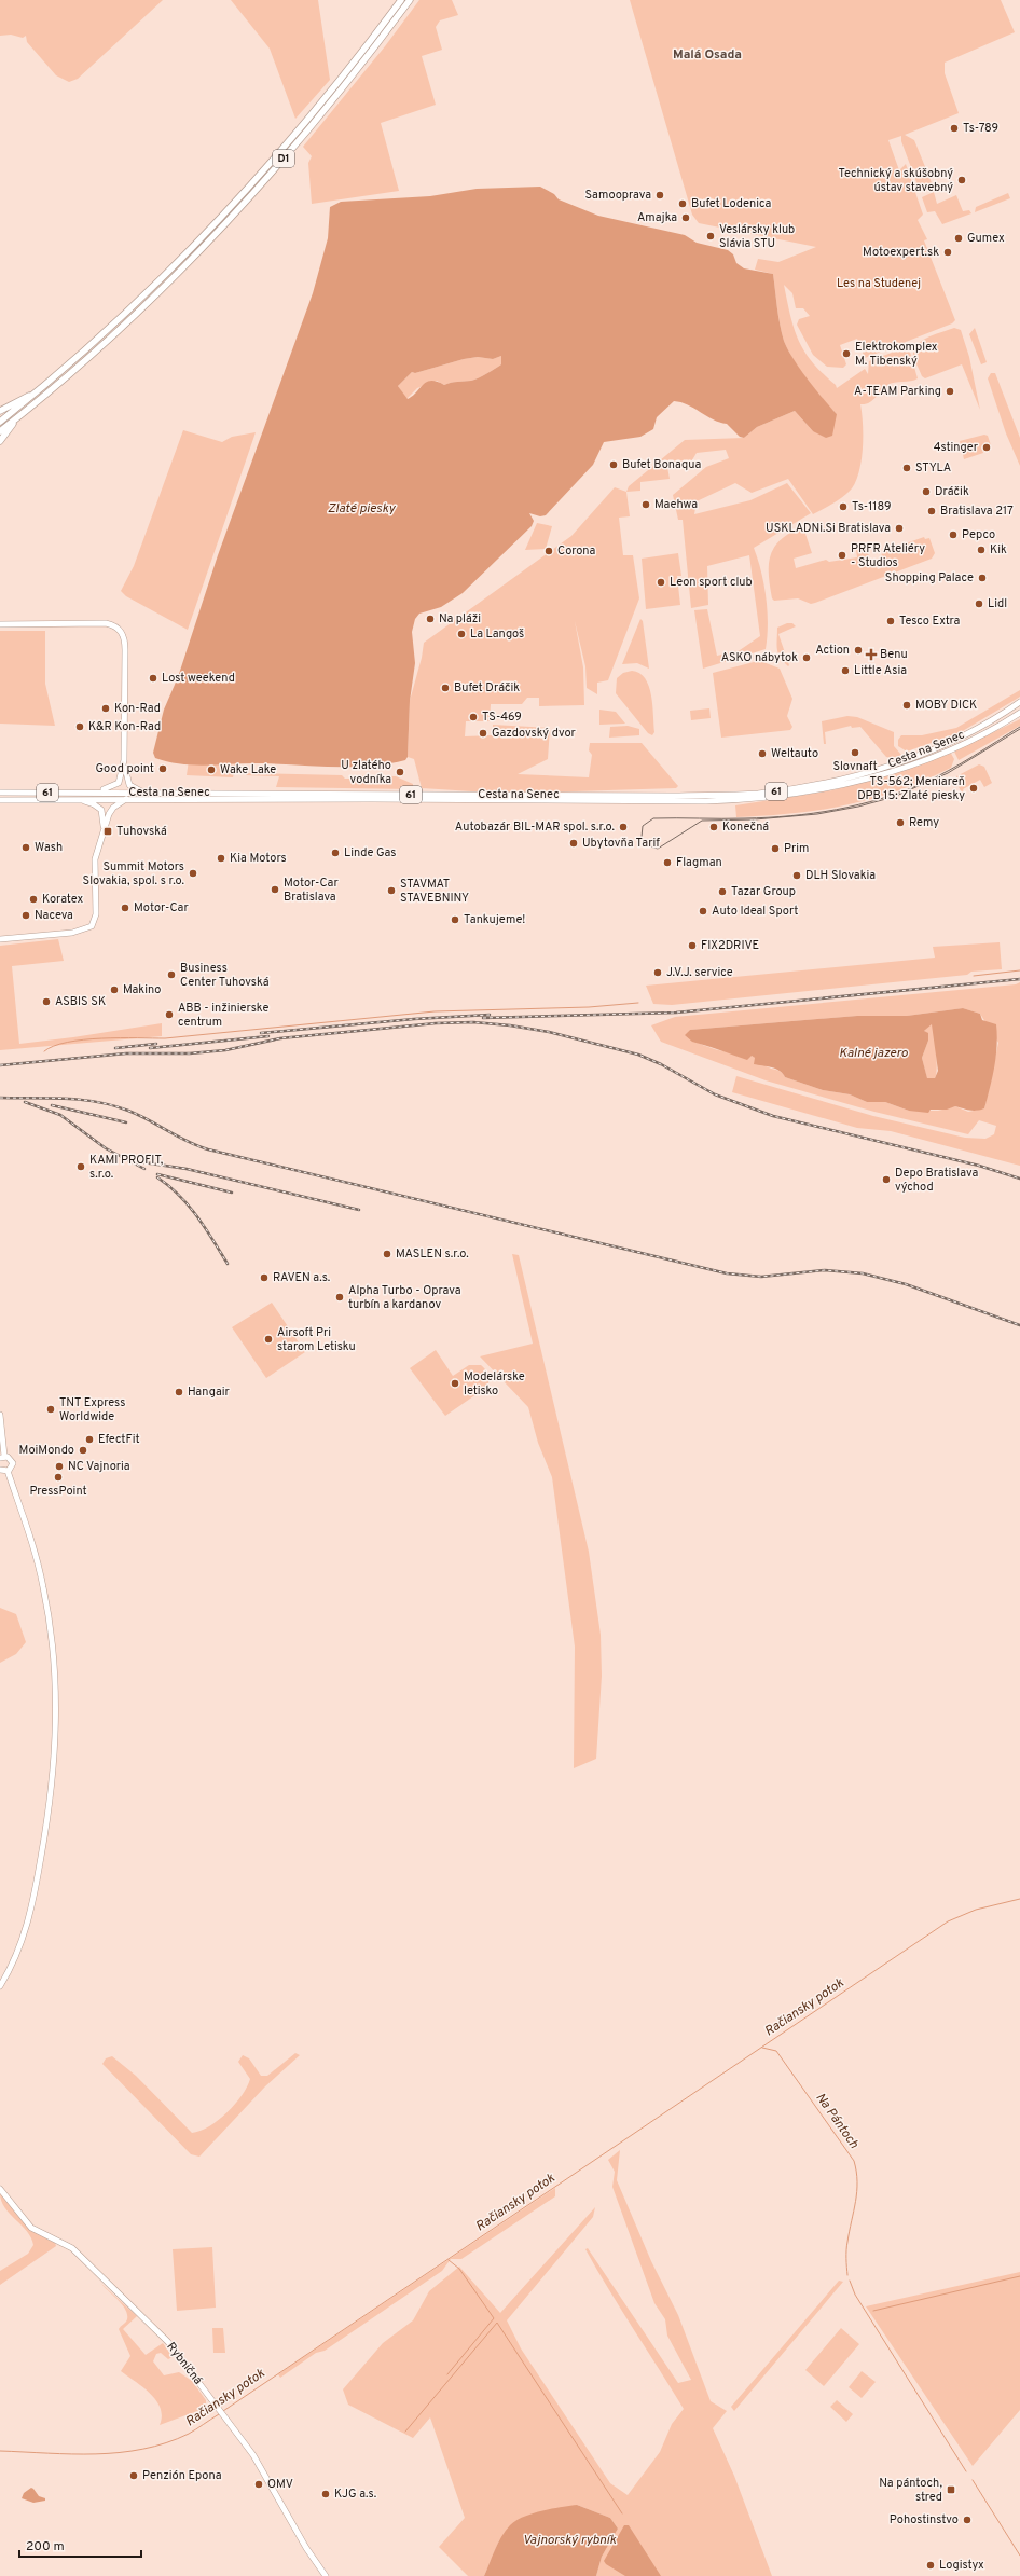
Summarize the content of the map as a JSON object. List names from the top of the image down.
{
  "streets": {
    "highway": ["D1"],
    "main road": ["Cesta na Senec", "61", "Rybničná"]
  },
  "crossings": [
    ["Cesta na Senec", "61"]
  ],
  "districts": ["Malá Osada"],
  "water": [
    "Zlaté piesky",
    "Kalné jazero",
    "Račiansky potok",
    "Na Pántoch",
    "Vajnorský rybník"
  ],
  "parks": ["Les na Studenej"],
  "places": {
    "other": [
      "Ts-789",
      "Technický a skúšobný ústav stavebný",
      "Samooprava",
      "Bufet Lodenica",
      "Amajka",
      "Veslársky klub Slávia STU",
      "Gumex",
      "Motoexpert.sk",
      "Elektrokomplex M. Tibenský",
      "A-TEAM Parking",
      "4stinger",
      "Bufet Bonaqua",
      "STYLA",
      "Dráčik",
      "Maehwa",
      "Ts-1189",
      "Bratislava 217",
      "USKLADNi.Si Bratislava",
      "Pepco",
      "Kik",
      "Corona",
      "PRFR Ateliéry - Studios",
      "Shopping Palace",
      "Leon sport club",
      "Lidl",
      "Na pláži",
      "Tesco Extra",
      "La Langoš",
      "Action",
      "ASKO nábytok",
      "Little Asia",
      "Lost weekend",
      "Bufet Dráčik",
      "MOBY DICK",
      "Kon-Rad",
      "TS-469",
      "K&R Kon-Rad",
      "Gazdovský dvor",
      "Slovnaft",
      "Weltauto",
      "Good point",
      "Wake Lake",
      "U zlatého vodníka",
      "TS-562; Meniareň DPB 15: Zlaté piesky",
      "Remy",
      "Autobazár BIL-MAR spol. s.r.o.",
      "Konečná",
      "Ubytovňa Tarif",
      "Wash",
      "Prim",
      "Linde Gas",
      "Kia Motors",
      "Flagman",
      "Summit Motors Slovakia, spol. s r.o.",
      "DLH Slovakia",
      "Motor-Car Bratislava",
      "STAVMAT STAVEBNINY",
      "Tazar Group",
      "Koratex",
      "Motor-Car",
      "Auto Ideal Sport",
      "Naceva",
      "Tankujeme!",
      "FIX2DRIVE",
      "J.V.J. service",
      "Business Center Tuhovská",
      "Makino",
      "ASBIS SK",
      "ABB - inžinierske centrum",
      "KAMI PROFIT, s.r.o.",
      "Depo Bratislava východ",
      "MASLEN s.r.o.",
      "RAVEN a.s.",
      "Alpha Turbo - Oprava turbín a kardanov",
      "Airsoft Pri starom Letisku",
      "Modelárske letisko",
      "Hangair",
      "TNT Express Worldwide",
      "EfectFit",
      "MoiMondo",
      "NC Vajnoria",
      "PressPoint",
      "Penzión Epona",
      "OMV",
      "KJG a.s.",
      "Pohostinstvo",
      "Logistyx"
    ],
    "health": ["Benu"],
    "transit": ["Tuhovská", "Na pántoch, stred"]
  },
  "scale_bar": "200 m"
}
